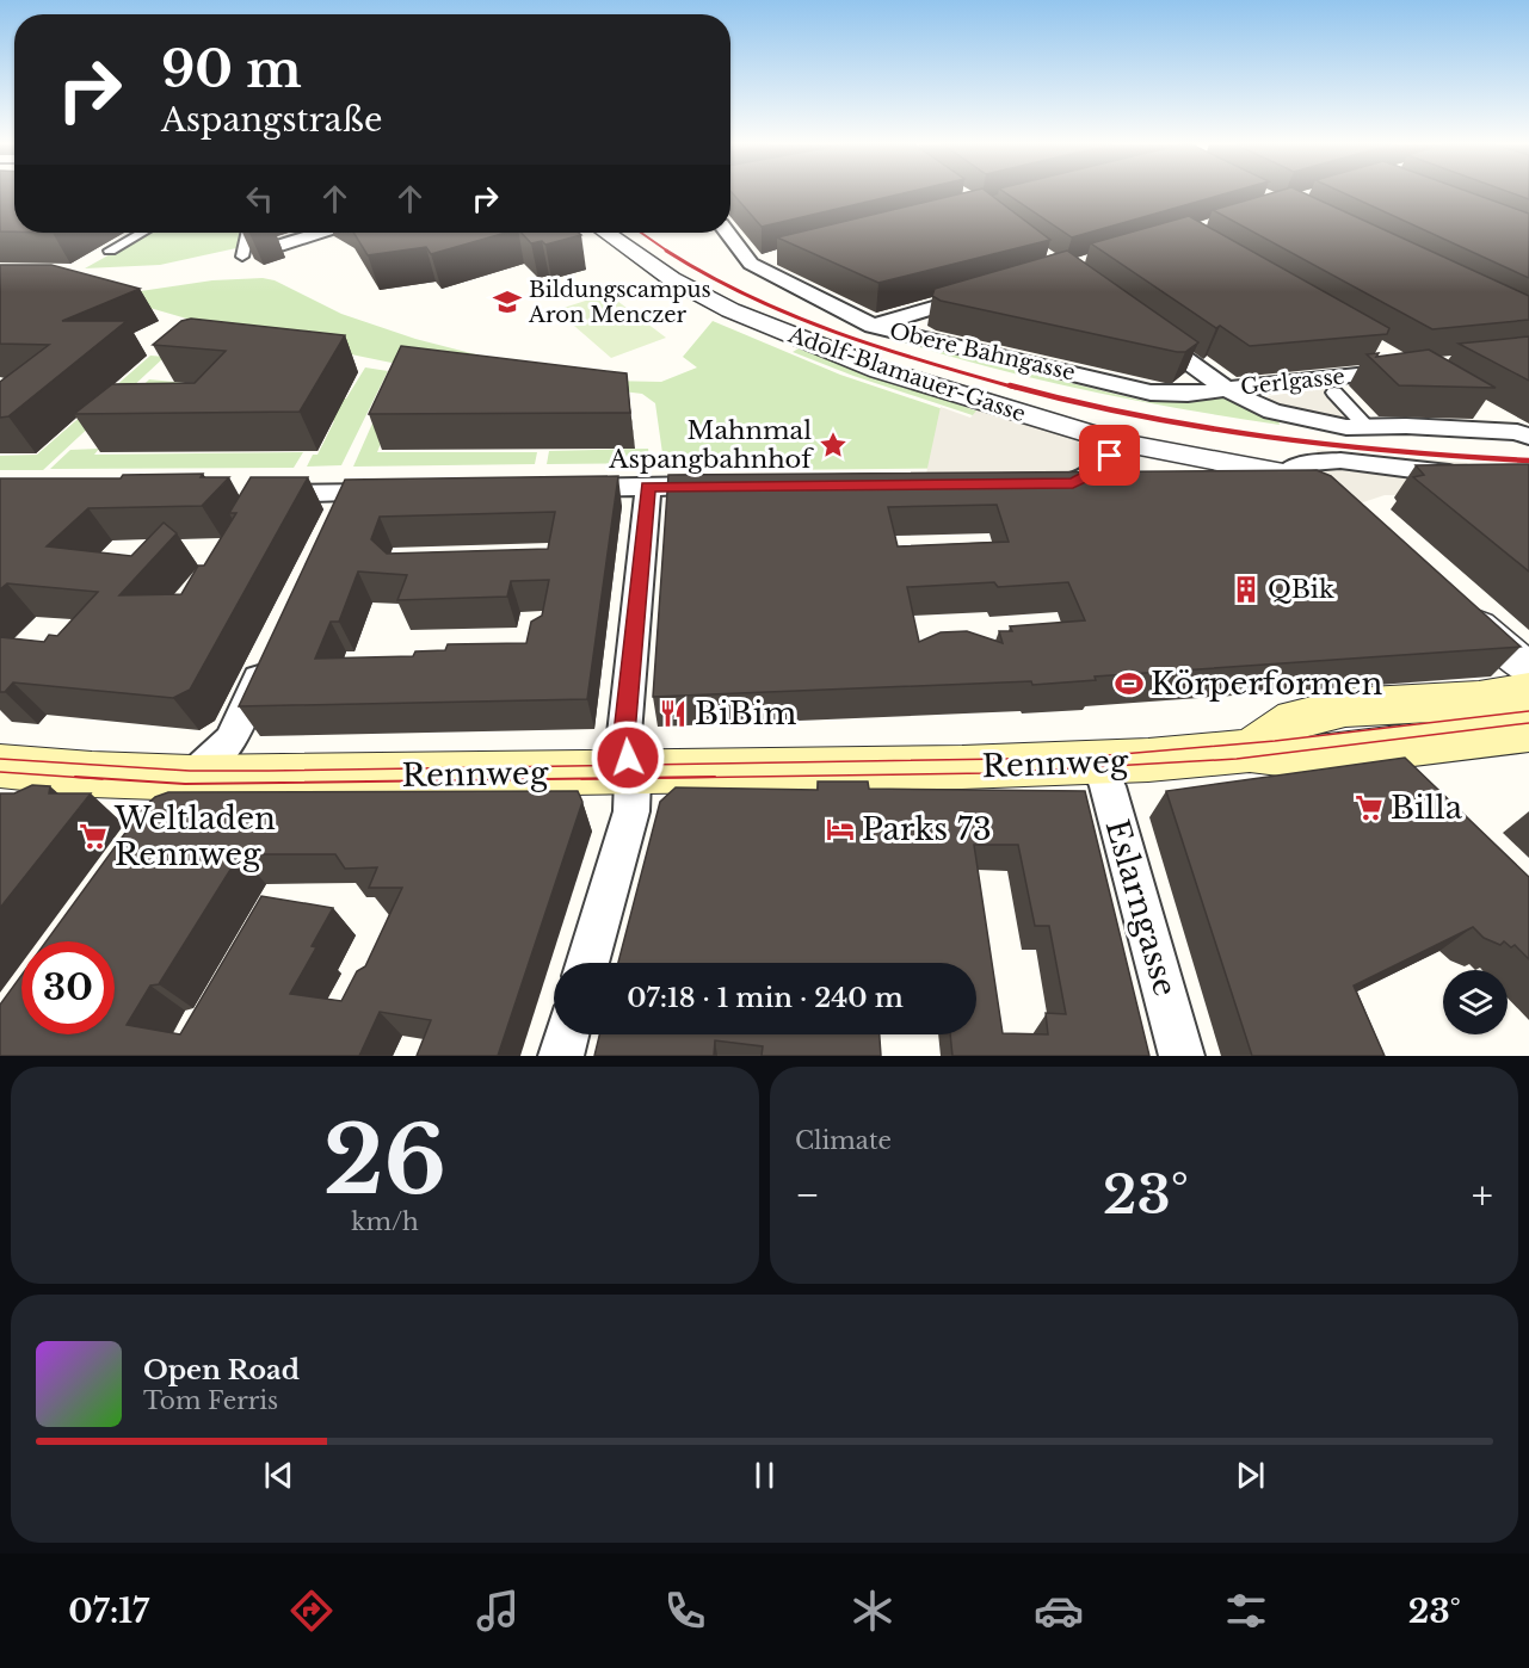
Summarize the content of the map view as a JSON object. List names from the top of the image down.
{
  "streets": {
    "main road": ["Rennweg"],
    "street": [
      "Obere Bahngasse",
      "Adolf-Blamauer-Gasse",
      "Gerlgasse",
      "Eslarngasse"
    ]
  },
  "crossings": [
    ["Obere Bahngasse", "Gerlgasse"],
    ["Rennweg", "Eslarngasse"]
  ],
  "places": {
    "school or university": ["Bildungscampus Aron Menczer"],
    "place": ["Mahnmal Aspangbahnhof"],
    "building": ["QBik"],
    "sports": ["Körperformen"],
    "restaurant": ["BiBim"],
    "supermarket": ["Billa", "Weltladen Rennweg"],
    "hotel": ["Parks 73"]
  },
  "page": {
    "turn": ["90 m", "Aspangstraße"],
    "limit": "30",
    "trip": "07:18 · 1 min · 240 m",
    "tile": [
      ["26", "km/h"],
      "Climate"
    ],
    "heat": ["−", "23°", "+"],
    "song": ["Open Road", "Tom Ferris"],
    "tabs": ["07:17", "23°"]
  }
}
